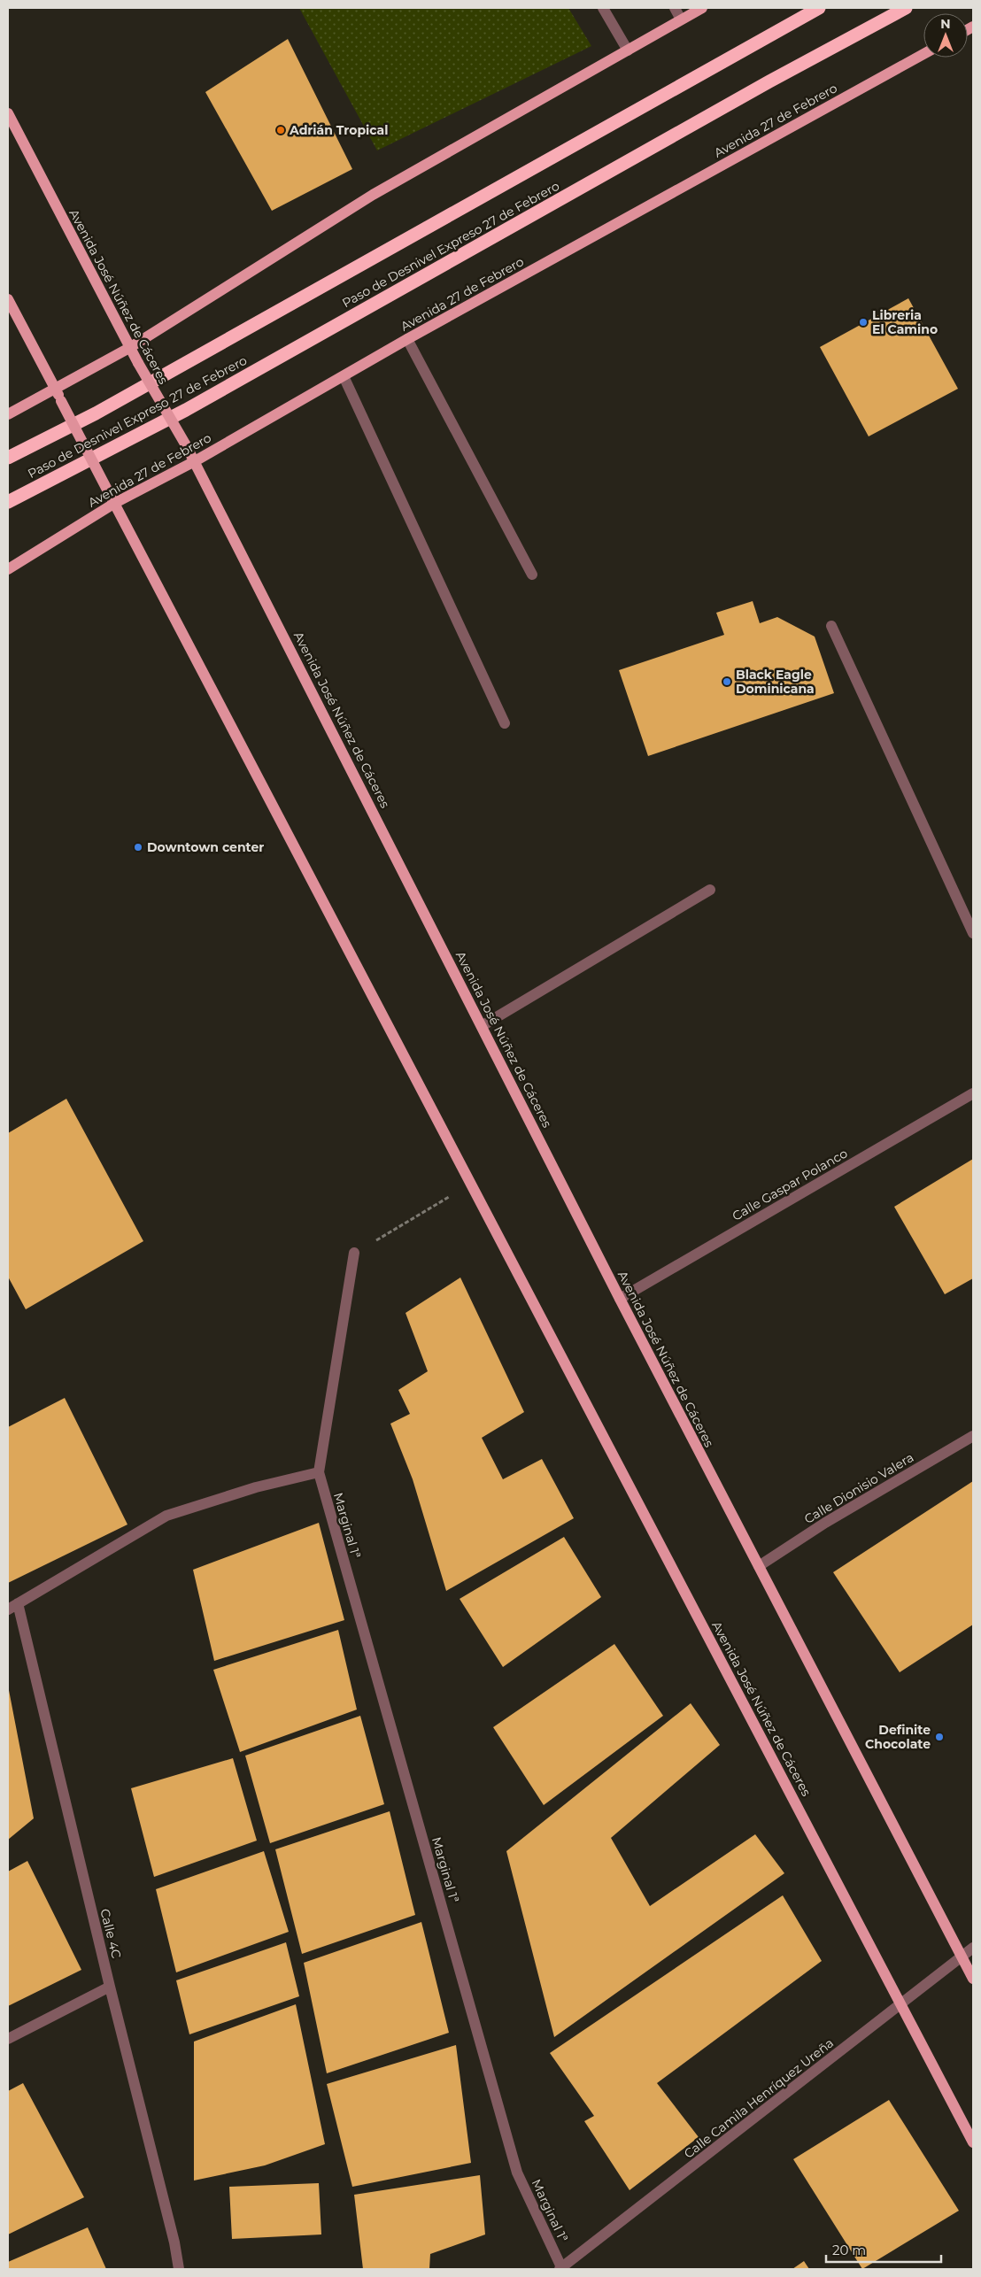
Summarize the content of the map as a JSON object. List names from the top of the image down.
{
  "streets": {
    "highway": ["Paso de Desnivel Expreso 27 de Febrero"],
    "main road": ["Avenida 27 de Febrero", "Avenida José Núñez de Cáceres"],
    "street": [
      "Calle Gaspar Polanco",
      "Calle Dionisio Valera",
      "Marginal 1ª",
      "Calle 4C",
      "Calle Camila Henríquez Ureña"
    ]
  },
  "crossings": [
    ["Avenida 27 de Febrero", "Avenida José Núñez de Cáceres"],
    ["Avenida José Núñez de Cáceres", "Calle Gaspar Polanco"],
    ["Avenida José Núñez de Cáceres", "Calle Dionisio Valera"],
    ["Avenida José Núñez de Cáceres", "Calle Camila Henríquez Ureña"],
    ["Marginal 1ª", "Calle Camila Henríquez Ureña"]
  ],
  "places": [
    "Adrián Tropical",
    "Libreria El Camino",
    "Black Eagle Dominicana",
    "Downtown center",
    "Definite Chocolate"
  ],
  "scale_bar": "20 m",
  "north": "top"
}
